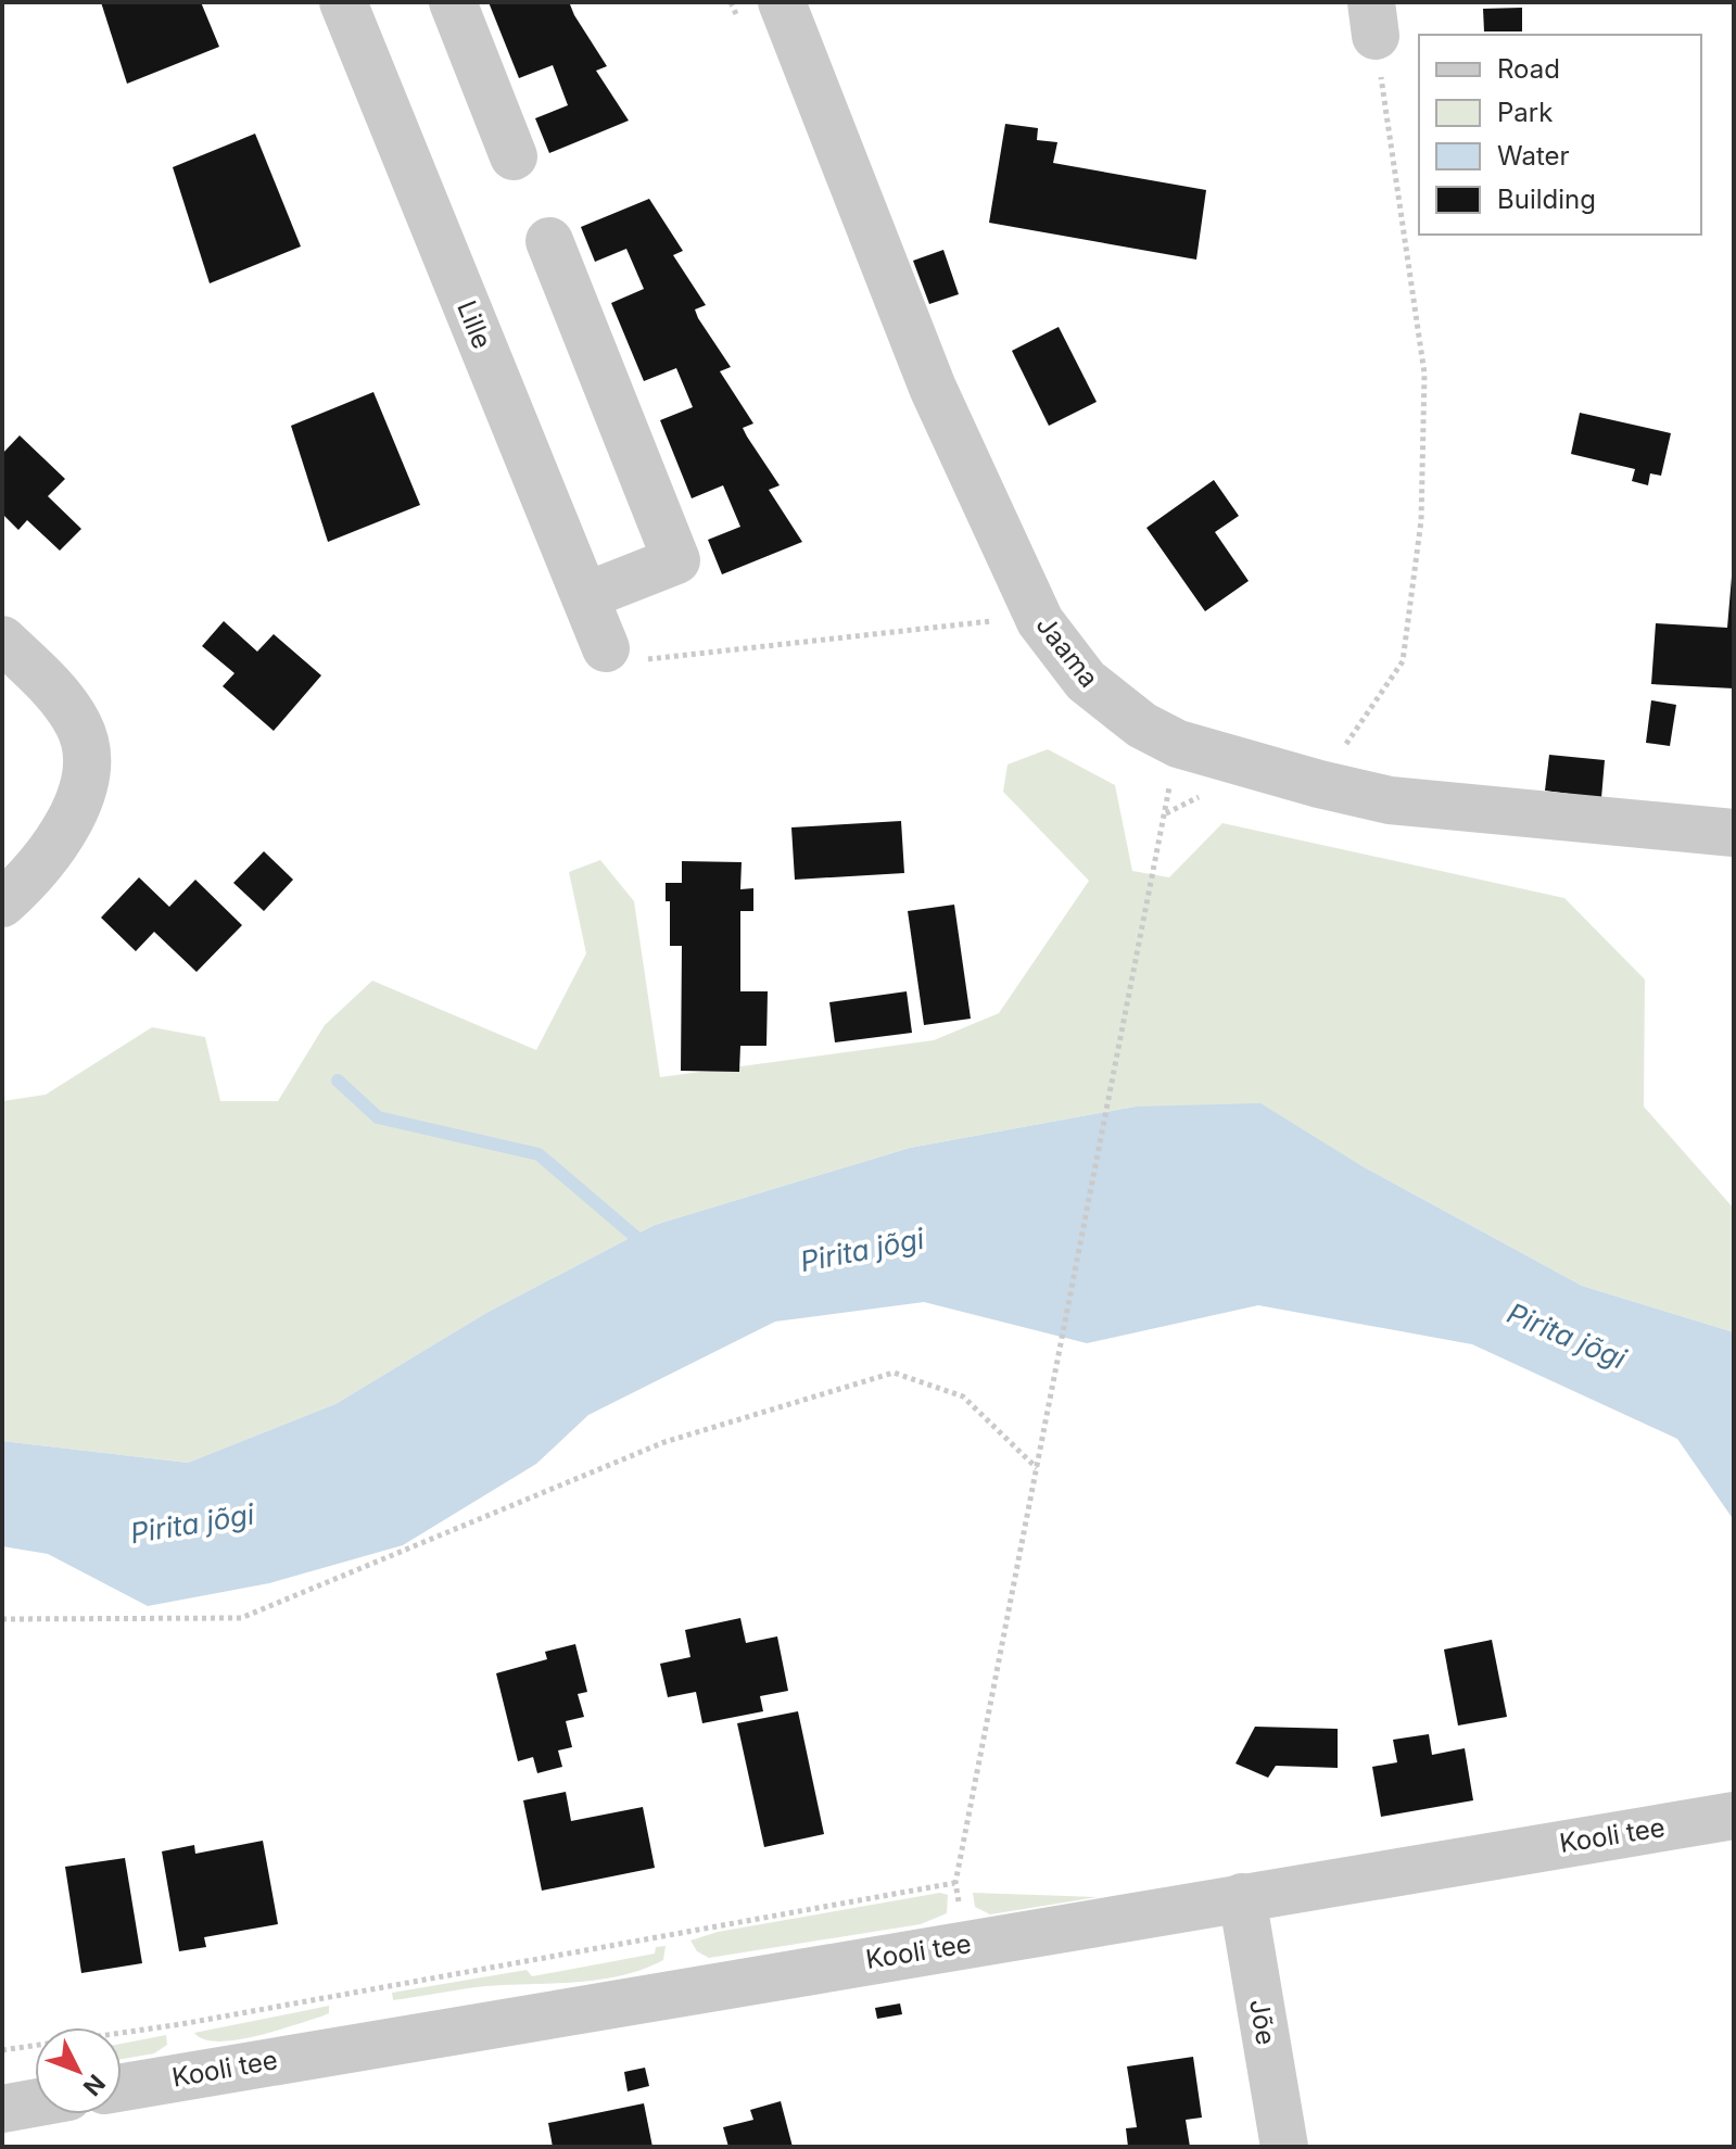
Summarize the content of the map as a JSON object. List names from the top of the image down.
{
  "streets": {
    "street": [
      "Lille",
      "Jaama",
      "Kooli tee",
      "Jõe"
    ]
  },
  "crossings": [
    ["Kooli tee", "Jõe"]
  ],
  "water": ["Pirita jõgi"],
  "legend": [
    "Road",
    "Park",
    "Water",
    "Building"
  ],
  "north": "bottom right"
}
